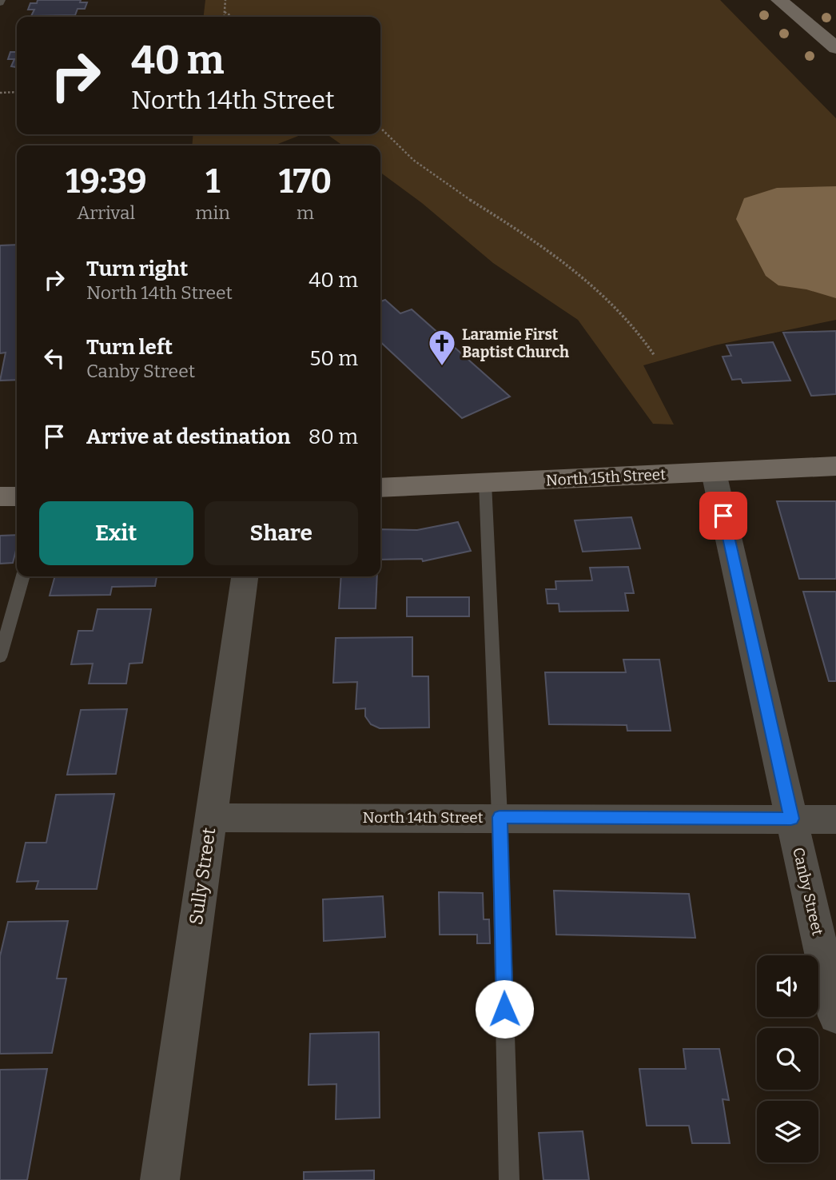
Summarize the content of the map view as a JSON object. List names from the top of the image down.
{
  "streets": {
    "main road": ["North 15th Street"],
    "street": ["North 14th Street", "Sully Street", "Canby Street"]
  },
  "crossings": [
    ["North 15th Street", "Canby Street"],
    ["North 14th Street", "Sully Street"],
    ["North 14th Street", "Canby Street"]
  ],
  "places": {
    "church": ["Laramie First Baptist Church"]
  },
  "page": {
    "turn": ["40 m", "North 14th Street"],
    "eta": [
      "19:39",
      "Arrival",
      "1",
      "min",
      "170",
      "m"
    ],
    "list": [
      {
        "name": "Turn right",
        "note": "North 14th Street",
        "value": "40 m"
      },
      {
        "name": "Turn left",
        "note": "Canby Street",
        "value": "50 m"
      },
      {
        "name": "Arrive at destination",
        "value": "80 m"
      }
    ],
    "buttons": ["Exit", "Share"]
  }
}
